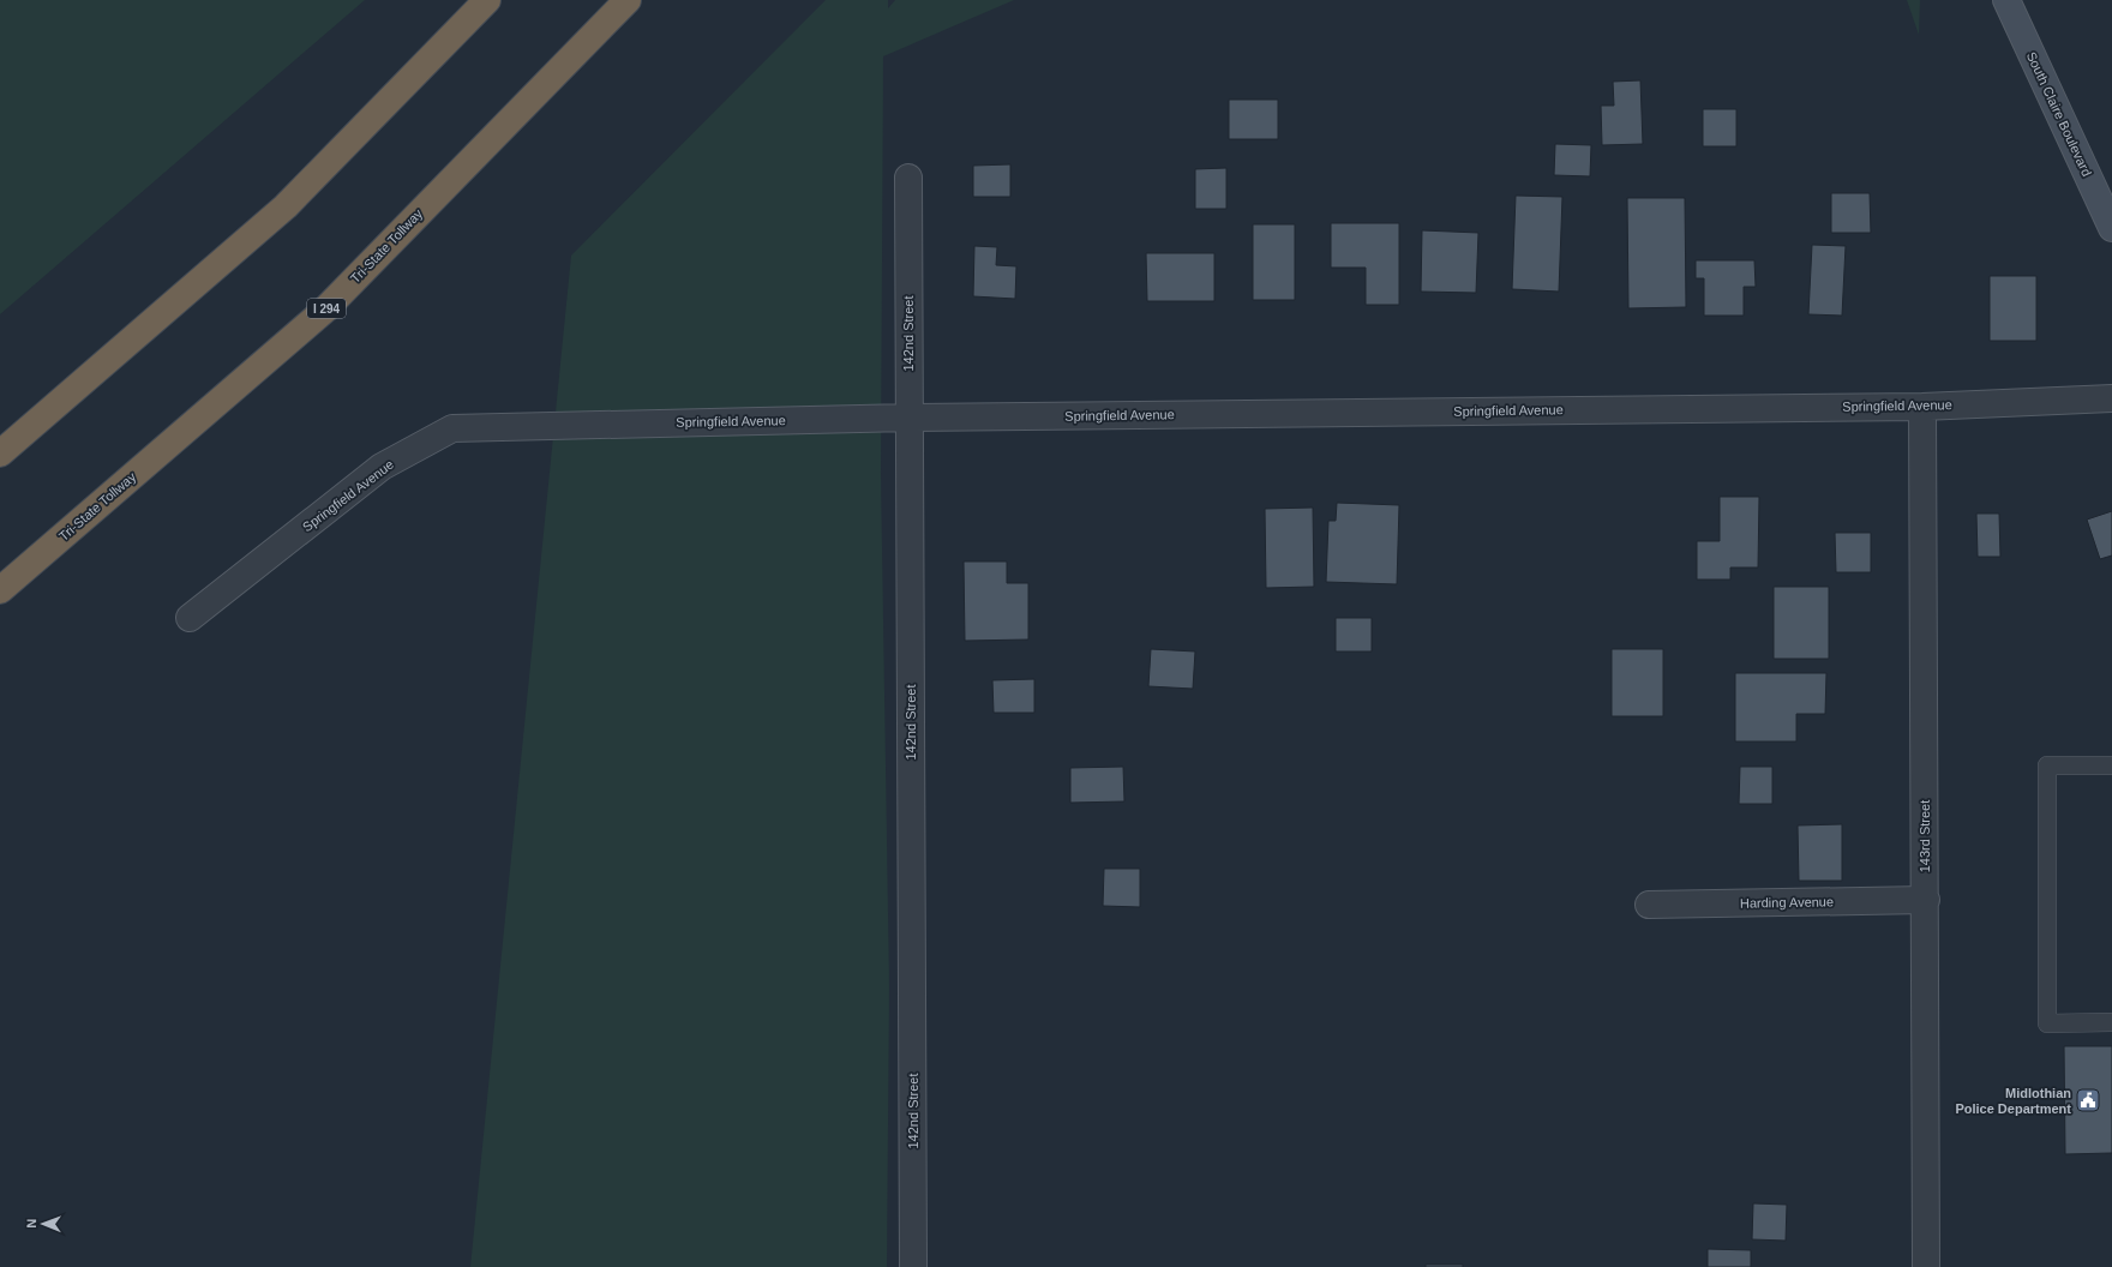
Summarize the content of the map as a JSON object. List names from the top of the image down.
{
  "streets": {
    "highway": ["Tri-State Tollway", "I 294"],
    "street": [
      "South Claire Boulevard",
      "142nd Street",
      "Springfield Avenue",
      "143rd Street",
      "Harding Avenue"
    ]
  },
  "crossings": [
    ["142nd Street", "Springfield Avenue"],
    ["Springfield Avenue", "143rd Street"],
    ["143rd Street", "Harding Avenue"]
  ],
  "places": {
    "public building": ["Midlothian Police Department"]
  },
  "north": "left"
}
